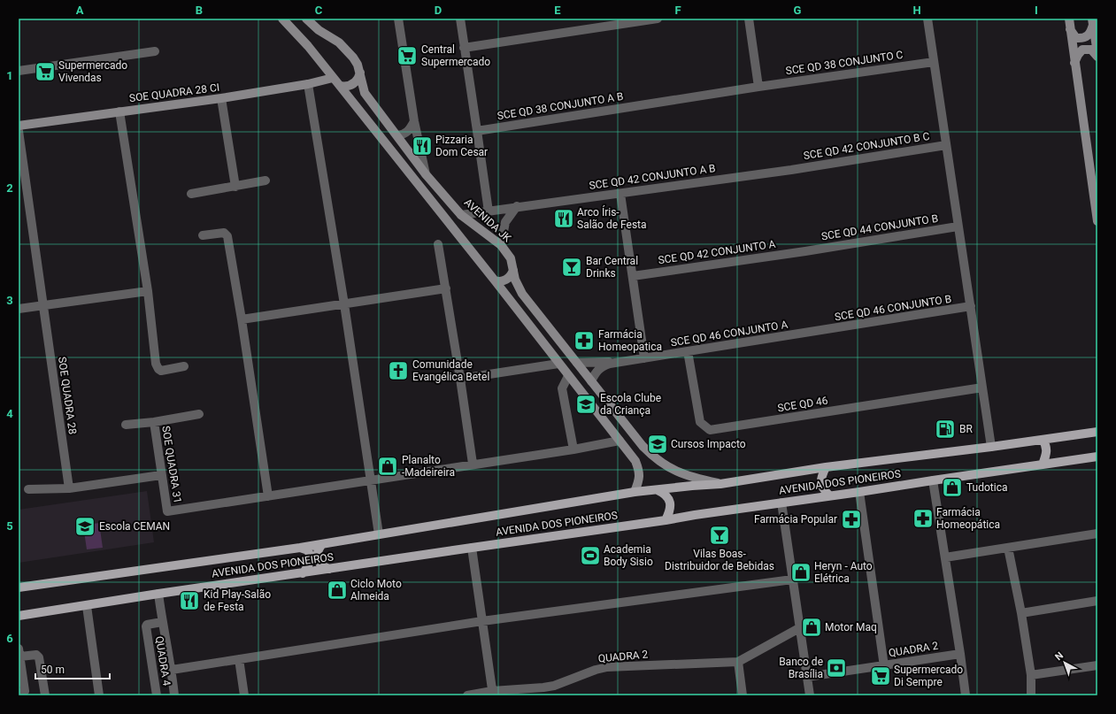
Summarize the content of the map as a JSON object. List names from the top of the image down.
{
  "streets": {
    "main road": ["SOE QUADRA 28 CI", "AVENIDA JK", "AVENIDA DOS PIONEIROS"],
    "street": [
      "SCE QD 38 CONJUNTO C",
      "SCE QD 38 CONJUNTO A B",
      "SCE QD 42 CONJUNTO B C",
      "SCE QD 42 CONJUNTO A B",
      "SCE QD 44 CONJUNTO B",
      "SCE QD 42 CONJUNTO A",
      "SCE QD 46 CONJUNTO B",
      "SCE QD 46 CONJUNTO A",
      "SOE QUADRA 28",
      "SCE QD 46",
      "SOE QUADRA 31",
      "QUADRA 2",
      "QUADRA 4"
    ]
  },
  "crossings": [
    ["SCE QD 38 CONJUNTO C", "SCE QD 38 CONJUNTO A B"],
    ["SCE QD 42 CONJUNTO B C", "SCE QD 42 CONJUNTO A B"],
    ["SCE QD 42 CONJUNTO A B", "AVENIDA JK"],
    ["AVENIDA JK", "SCE QD 46 CONJUNTO A"],
    ["AVENIDA JK", "AVENIDA DOS PIONEIROS"],
    ["SCE QD 44 CONJUNTO B", "SCE QD 42 CONJUNTO A"],
    ["SCE QD 46 CONJUNTO B", "SCE QD 46 CONJUNTO A"],
    ["SCE QD 46 CONJUNTO A", "SCE QD 46"]
  ],
  "places": {
    "supermarket": ["Central Supermercado", "Supermercado Vivendas", "Supermercado Di Sempre"],
    "restaurant": ["Pizzaria Dom Cesar", "Arco Íris- Salão de Festa", "Kid Play-Salão de Festa"],
    "bar": ["Bar Central Drinks", "Vilas Boas- Distribuidor de Bebidas"],
    "pharmacy": ["Farmácia Homeopatica", "Farmácia Homeopática", "Farmácia Popular"],
    "church": ["Comunidade Evangélica Betel"],
    "school or university": ["Escola Clube da Criança", "Cursos Impacto", "Escola CEMAN"],
    "fuel station": ["BR"],
    "shop": [
      "Planalto -Madeireira",
      "Tudotica",
      "Heryn - Auto Elétrica",
      "Ciclo Moto Almeida",
      "Motor Maq"
    ],
    "sports": ["Academia Body Sisio"],
    "bank": ["Banco de Brasília"]
  },
  "scale_bar": "50 m",
  "north": "top left",
  "grid": {
    "columns": [
      "A",
      "B",
      "C",
      "D",
      "E",
      "F",
      "G",
      "H",
      "I"
    ],
    "rows": [
      "1",
      "2",
      "3",
      "4",
      "5",
      "6"
    ]
  }
}
